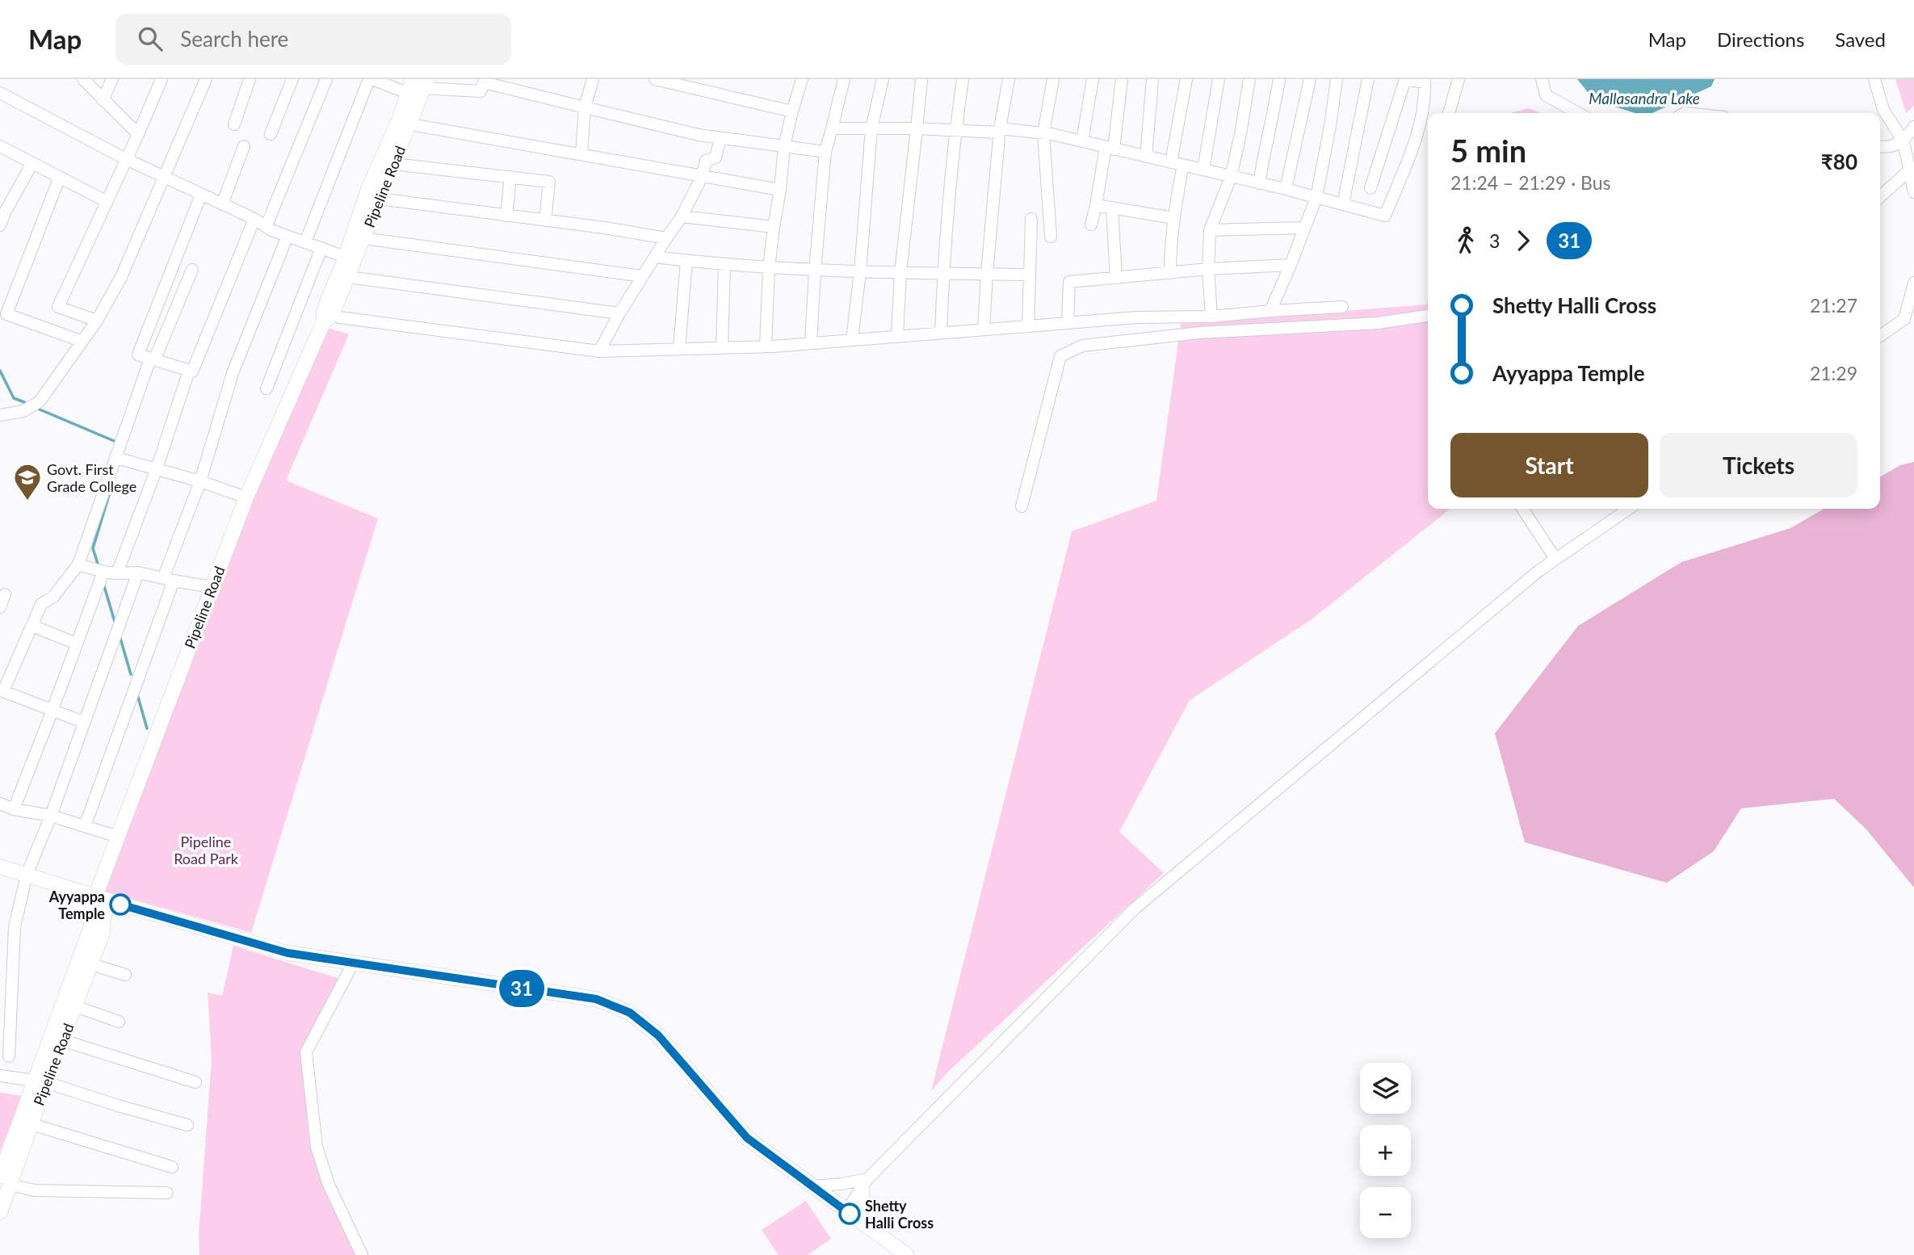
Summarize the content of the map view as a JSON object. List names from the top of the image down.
{
  "streets": {
    "main road": ["Pipeline Road"]
  },
  "water": ["Mallasandra Lake"],
  "parks": ["Pipeline Road Park"],
  "places": {
    "school or university": ["Govt. First Grade College"],
    "other": ["Ayyappa Temple", "Shetty Halli Cross"]
  },
  "lines": ["bus line 31"],
  "page": {
    "header": "Map",
    "search": "Search here",
    "nav": ["Map", "Directions", "Saved"],
    "on_map": "31",
    "heading": ["5 min", "21:24 – 21:29 · Bus", "₹80"],
    "legs": ["3", "31"],
    "list": [
      {
        "name": "Shetty Halli Cross",
        "value": "21:27"
      },
      {
        "name": "Ayyappa Temple",
        "value": "21:29"
      }
    ],
    "buttons": ["Start", "Tickets"],
    "map_buttons": ["+", "−"]
  }
}
